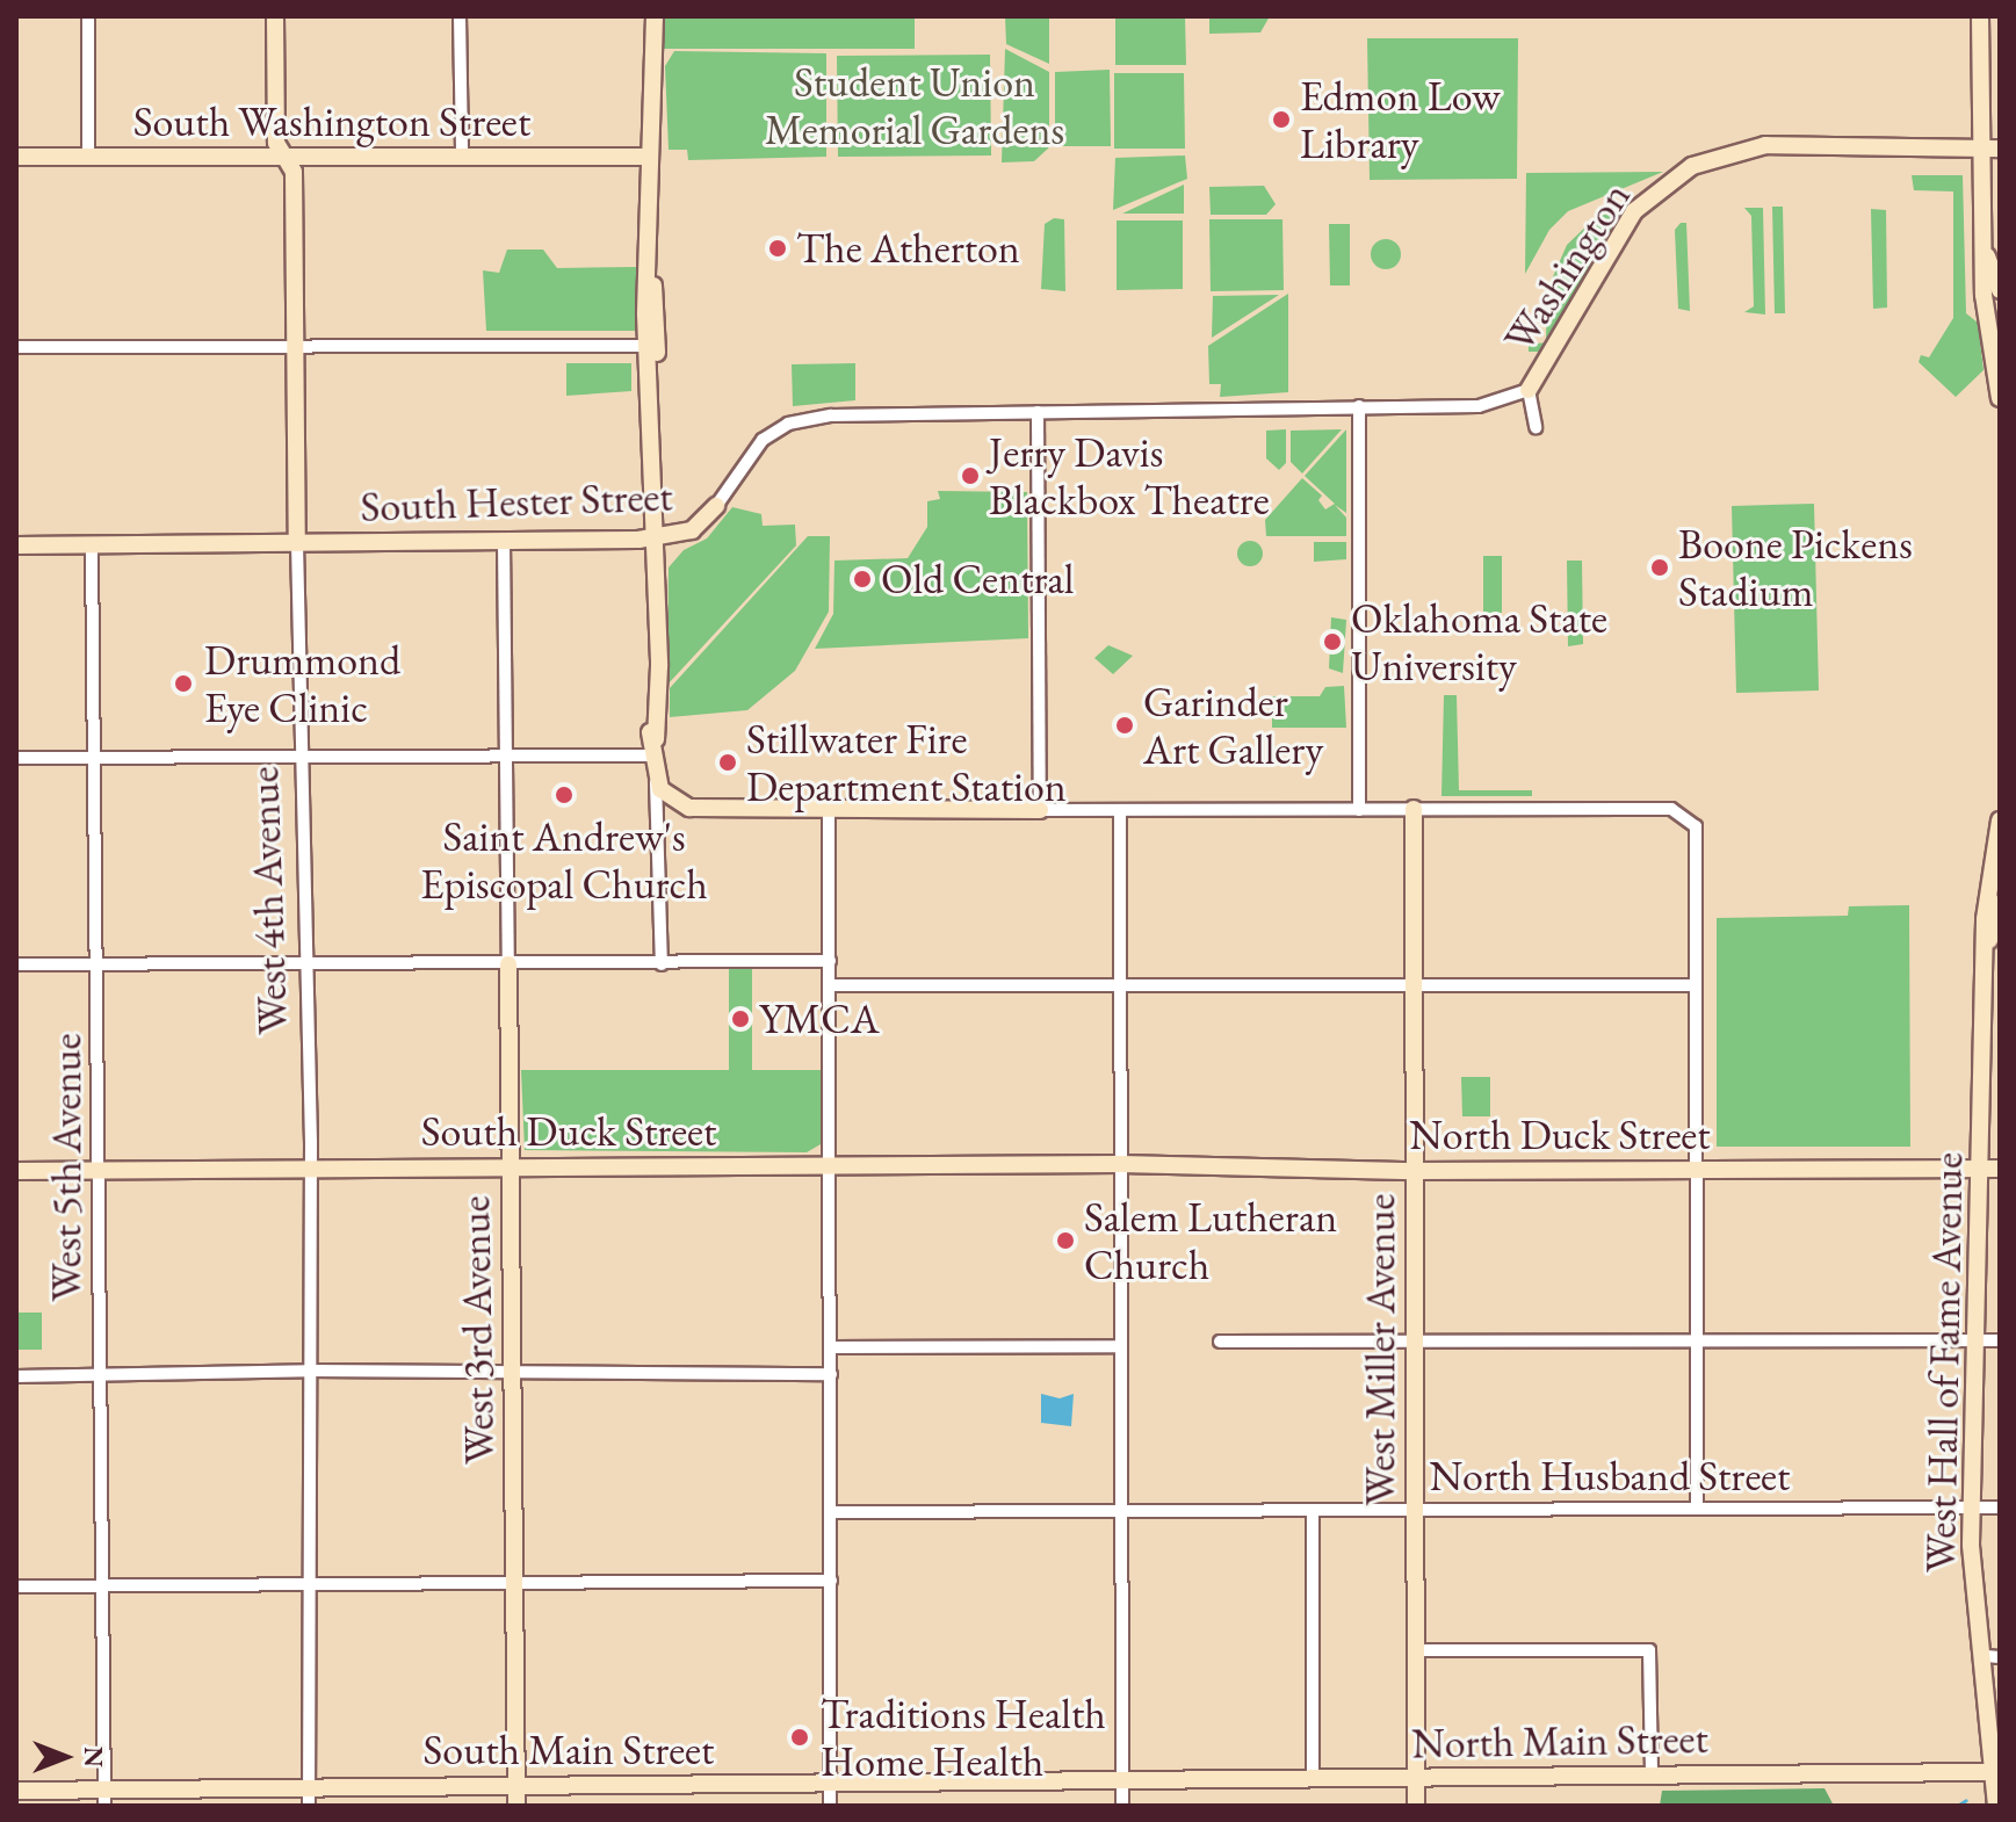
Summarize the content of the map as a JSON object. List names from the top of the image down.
{
  "streets": {
    "street": [
      "South Washington Street",
      "Washington",
      "South Hester Street",
      "West 4th Avenue",
      "South Duck Street",
      "North Duck Street",
      "West 5th Avenue",
      "West 3rd Avenue",
      "West Miller Avenue",
      "West Hall of Fame Avenue",
      "North Husband Street",
      "North Main Street",
      "South Main Street"
    ]
  },
  "crossings": [
    ["South Washington Street", "West 4th Avenue"],
    ["Washington", "South Hester Street"],
    ["South Hester Street", "West 4th Avenue"],
    ["South Hester Street", "West 5th Avenue"],
    ["South Hester Street", "West 3rd Avenue"],
    ["West 4th Avenue", "South Duck Street"],
    ["West 4th Avenue", "South Main Street"],
    ["South Duck Street", "North Duck Street"],
    ["South Duck Street", "West 5th Avenue"],
    ["South Duck Street", "West 3rd Avenue"],
    ["North Duck Street", "West Miller Avenue"],
    ["North Duck Street", "West Hall of Fame Avenue"],
    ["West 5th Avenue", "South Main Street"],
    ["West 3rd Avenue", "South Main Street"],
    ["West Miller Avenue", "North Husband Street"],
    ["West Miller Avenue", "North Main Street"],
    ["West Hall of Fame Avenue", "North Husband Street"],
    ["West Hall of Fame Avenue", "North Main Street"],
    ["North Main Street", "South Main Street"]
  ],
  "parks": ["Student Union Memorial Gardens"],
  "places": [
    "Edmon Low Library",
    "The Atherton",
    "Jerry Davis Blackbox Theatre",
    "Boone Pickens Stadium",
    "Old Central",
    "Oklahoma State University",
    "Drummond Eye Clinic",
    "Garinder Art Gallery",
    "Stillwater Fire Department Station",
    "Saint Andrew's Episcopal Church",
    "YMCA",
    "Salem Lutheran Church",
    "Traditions Health Home Health"
  ],
  "north": "right"
}
